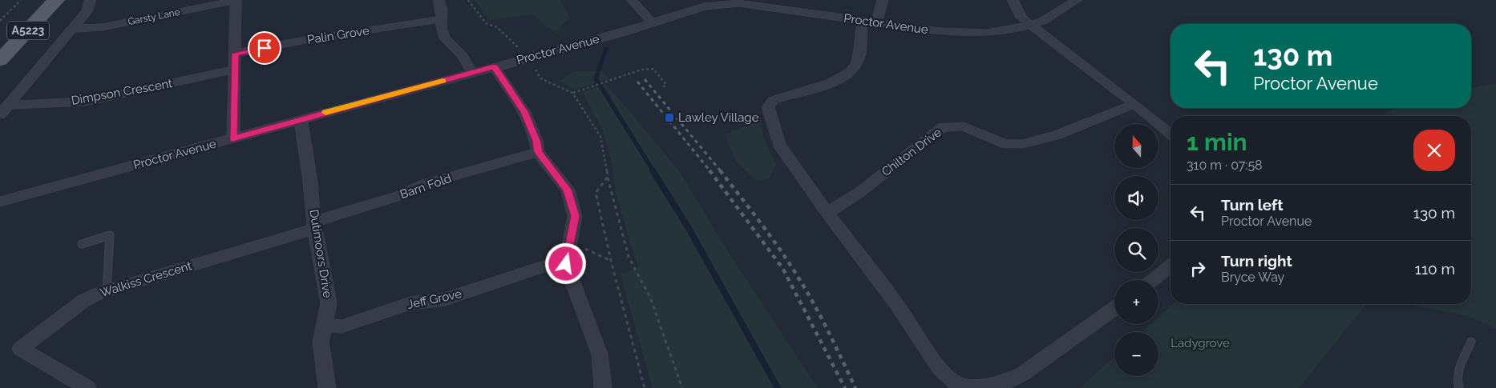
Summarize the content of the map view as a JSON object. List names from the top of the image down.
{
  "streets": {
    "main road": ["A5223"],
    "street": [
      "Garsty Lane",
      "Proctor Avenue",
      "Palin Grove",
      "Dimpson Crescent",
      "Chilton Drive",
      "Barn Fold",
      "Dutimoors Drive",
      "Walkiss Crescent",
      "Jeff Grove"
    ]
  },
  "crossings": [
    ["Proctor Avenue", "Dutimoors Drive"],
    ["Barn Fold", "Dutimoors Drive"],
    ["Barn Fold", "Walkiss Crescent"],
    ["Dutimoors Drive", "Walkiss Crescent"],
    ["Dutimoors Drive", "Jeff Grove"]
  ],
  "parks": ["Ladygrove"],
  "places": {
    "transit": ["Lawley Village"]
  },
  "north": "top",
  "page": {
    "turn": ["130 m", "Proctor Avenue"],
    "heading": ["1 min", "310 m · 07:58"],
    "map_buttons": ["+", "−"],
    "list": [
      {
        "name": "Turn left",
        "note": "Proctor Avenue",
        "value": "130 m"
      },
      {
        "name": "Turn right",
        "note": "Bryce Way",
        "value": "110 m"
      }
    ]
  }
}
